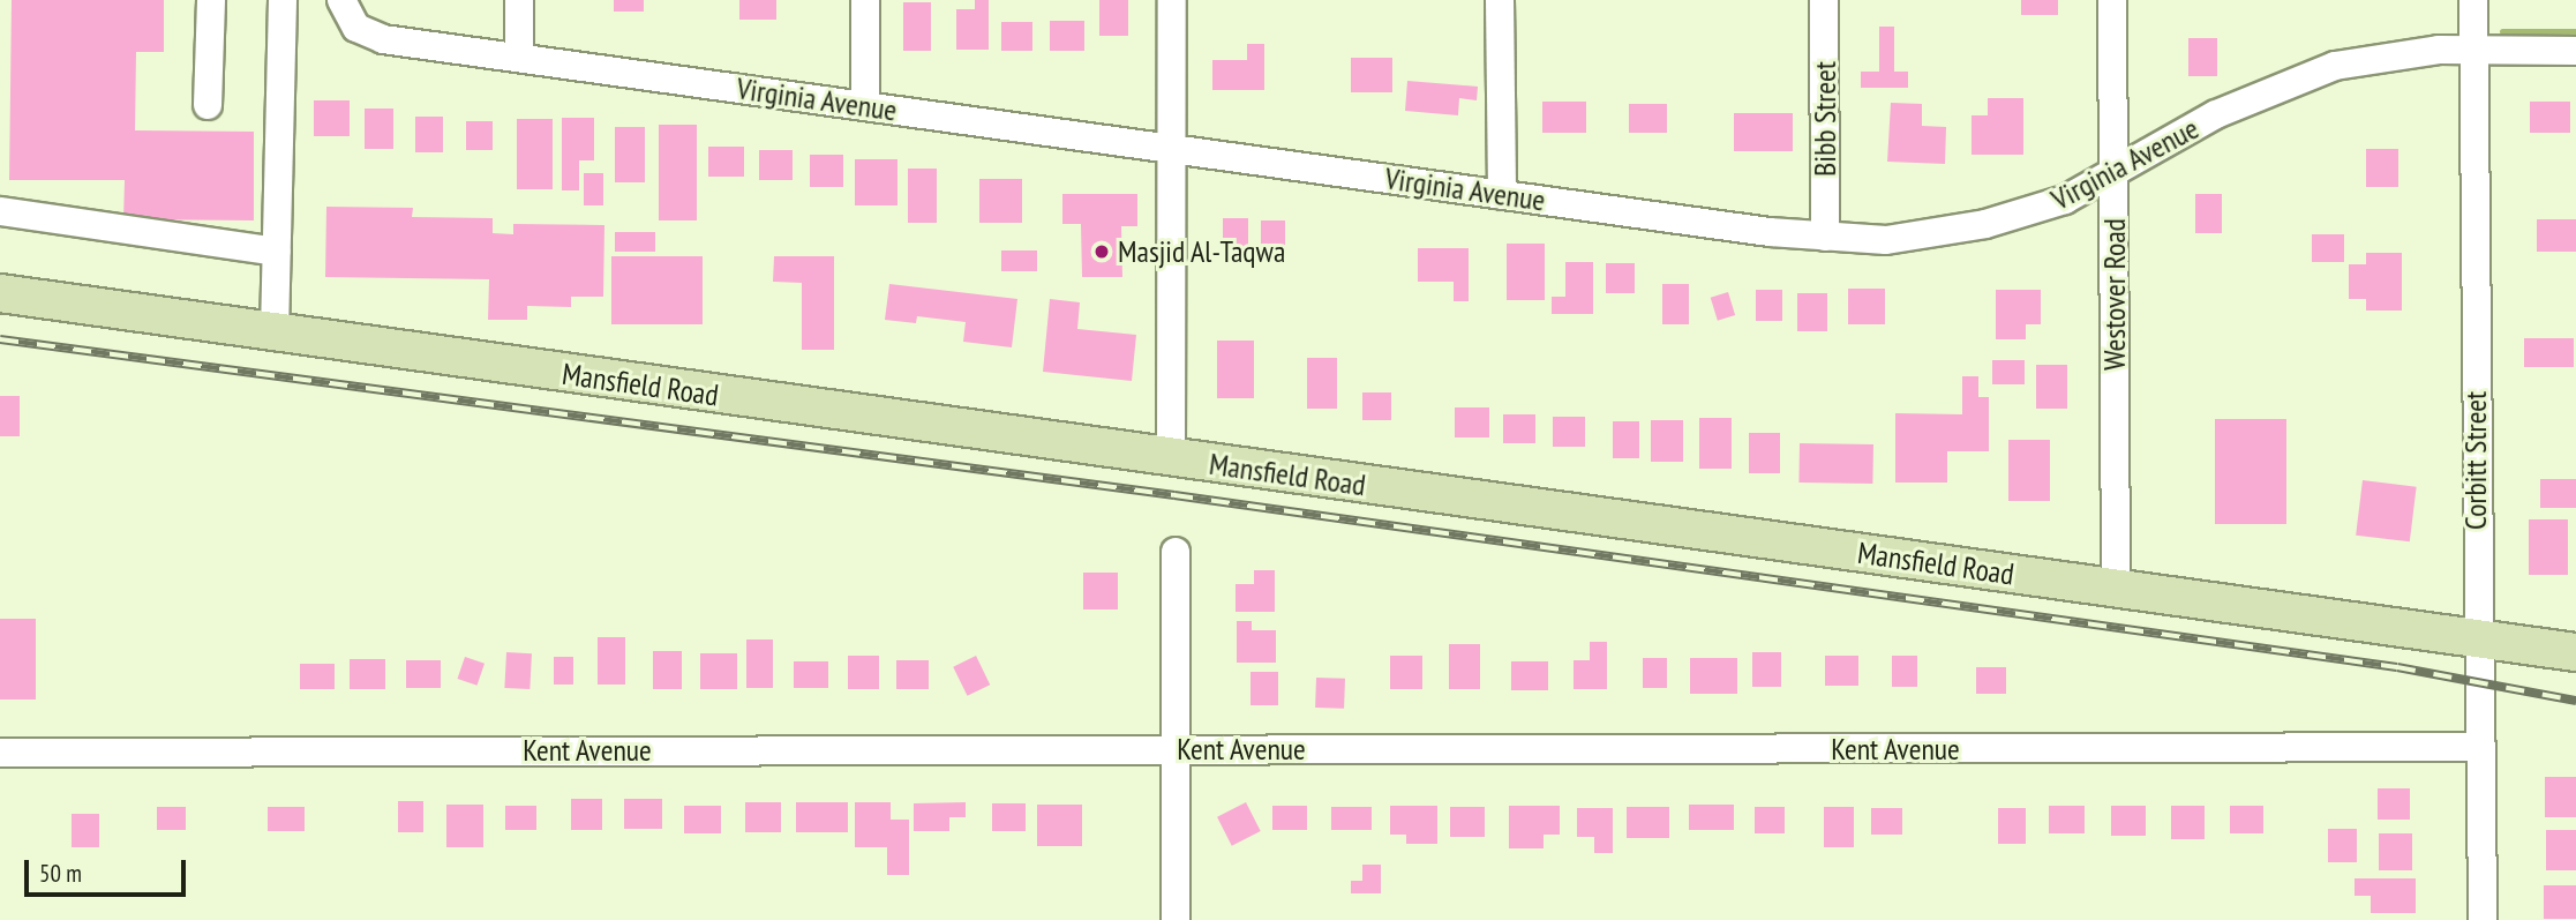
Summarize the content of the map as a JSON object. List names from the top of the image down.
{
  "streets": {
    "main road": ["Mansfield Road"],
    "street": [
      "Virginia Avenue",
      "Bibb Street",
      "Westover Road",
      "Corbitt Street",
      "Kent Avenue"
    ]
  },
  "crossings": [
    ["Virginia Avenue", "Bibb Street"],
    ["Virginia Avenue", "Westover Road"],
    ["Virginia Avenue", "Corbitt Street"],
    ["Westover Road", "Mansfield Road"],
    ["Mansfield Road", "Corbitt Street"],
    ["Corbitt Street", "Kent Avenue"]
  ],
  "places": ["Masjid Al-Taqwa"],
  "scale_bar": "50 m"
}
